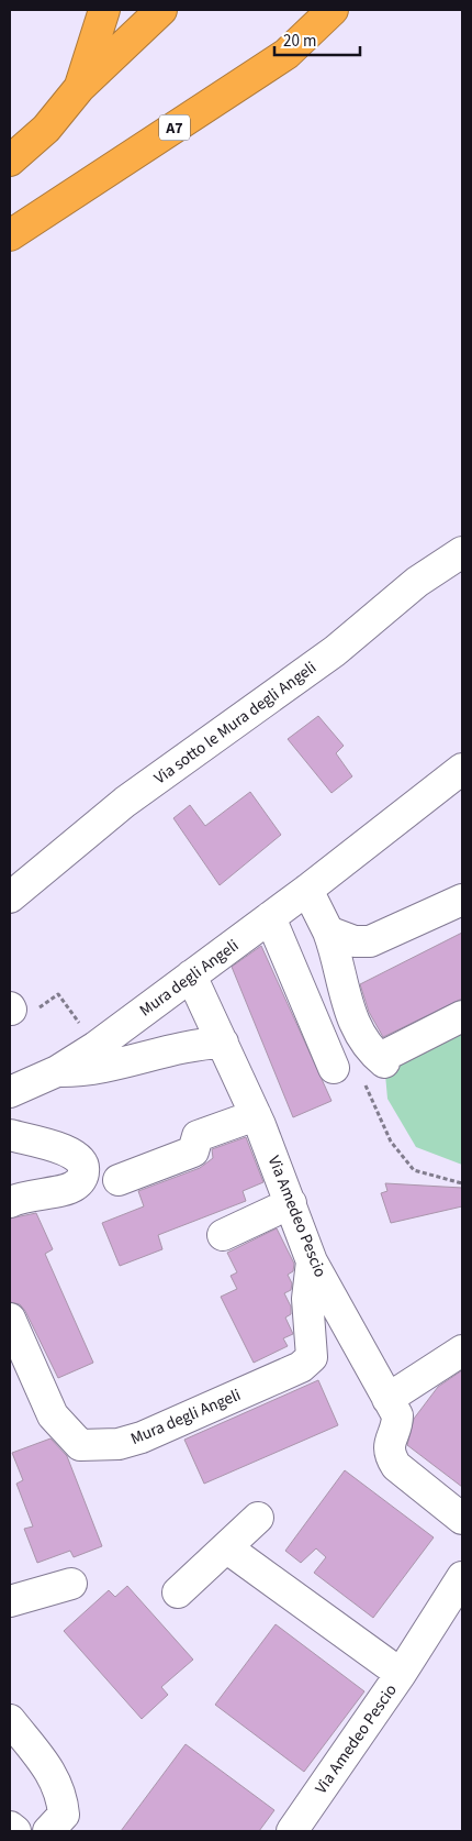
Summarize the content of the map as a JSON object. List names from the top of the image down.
{
  "streets": {
    "highway": ["A7"],
    "street": ["Via sotto le Mura degli Angeli", "Mura degli Angeli", "Via Amedeo Pescio"]
  },
  "crossings": [
    ["Mura degli Angeli", "Via Amedeo Pescio"]
  ],
  "scale_bar": "20 m"
}
